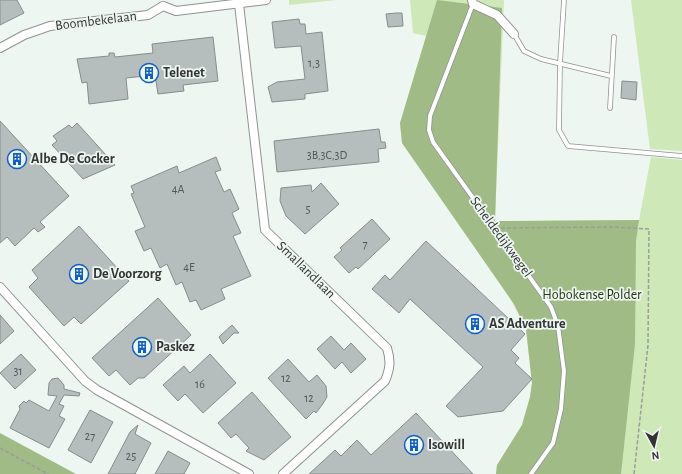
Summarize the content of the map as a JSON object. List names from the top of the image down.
{
  "streets": {
    "street": ["Boombekelaan", "Smallandlaan"],
    "lane": ["Scheldedijkwegel"]
  },
  "crossings": [
    ["Boombekelaan", "Smallandlaan"]
  ],
  "parks": ["Hobokense Polder"],
  "places": {
    "building": [
      "Telenet",
      "Albe De Cocker",
      "De Voorzorg",
      "AS Adventure",
      "Paskez",
      "Isowill"
    ]
  },
  "house_numbers": [
    "1,3",
    "3B,3C,3D",
    "4A",
    "5",
    "7",
    "4E",
    "31",
    "12",
    "16",
    "12",
    "27",
    "25"
  ],
  "north": "bottom"
}
